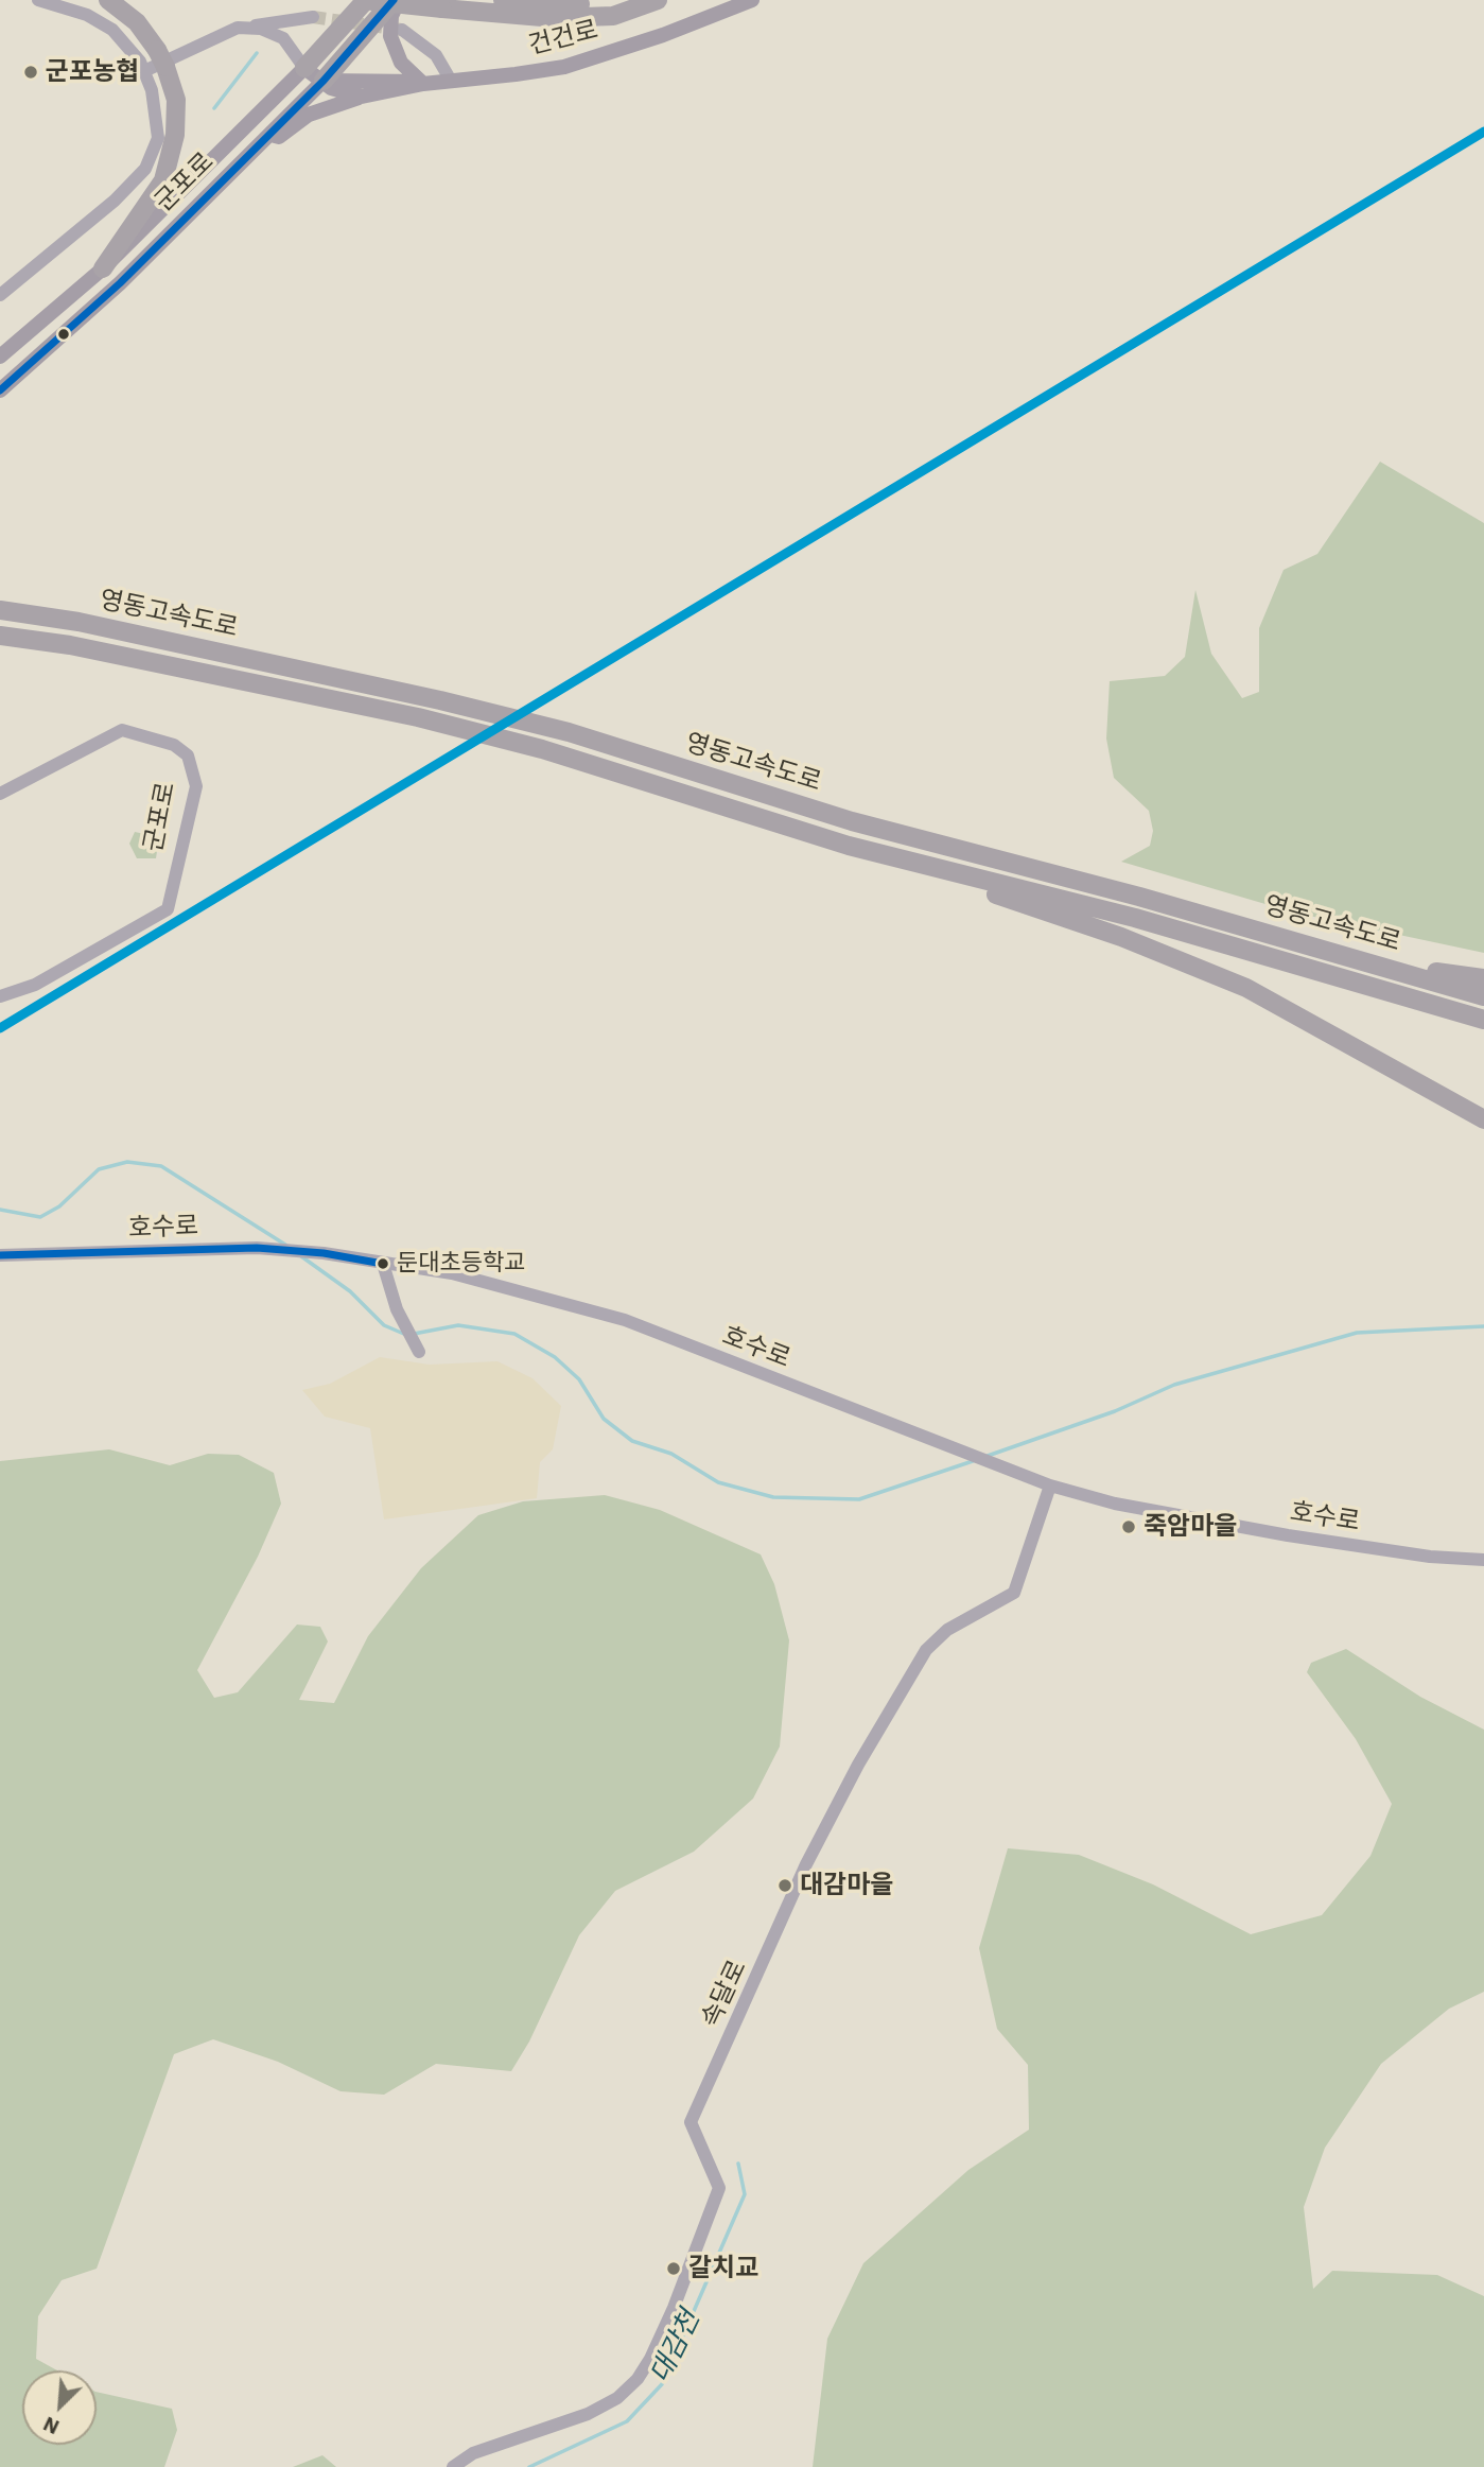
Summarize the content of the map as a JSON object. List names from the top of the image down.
{
  "streets": {
    "highway": ["군포로", "영동고속도로"],
    "main road": ["건건로"],
    "street": ["호수로", "속달로"]
  },
  "crossings": [
    ["건건로", "군포로"],
    ["호수로", "속달로"]
  ],
  "water": ["대감천"],
  "places": [
    "군포농협",
    "둔대초등학교",
    "죽암마을",
    "대감마을",
    "갈치교"
  ],
  "north": "bottom left"
}
